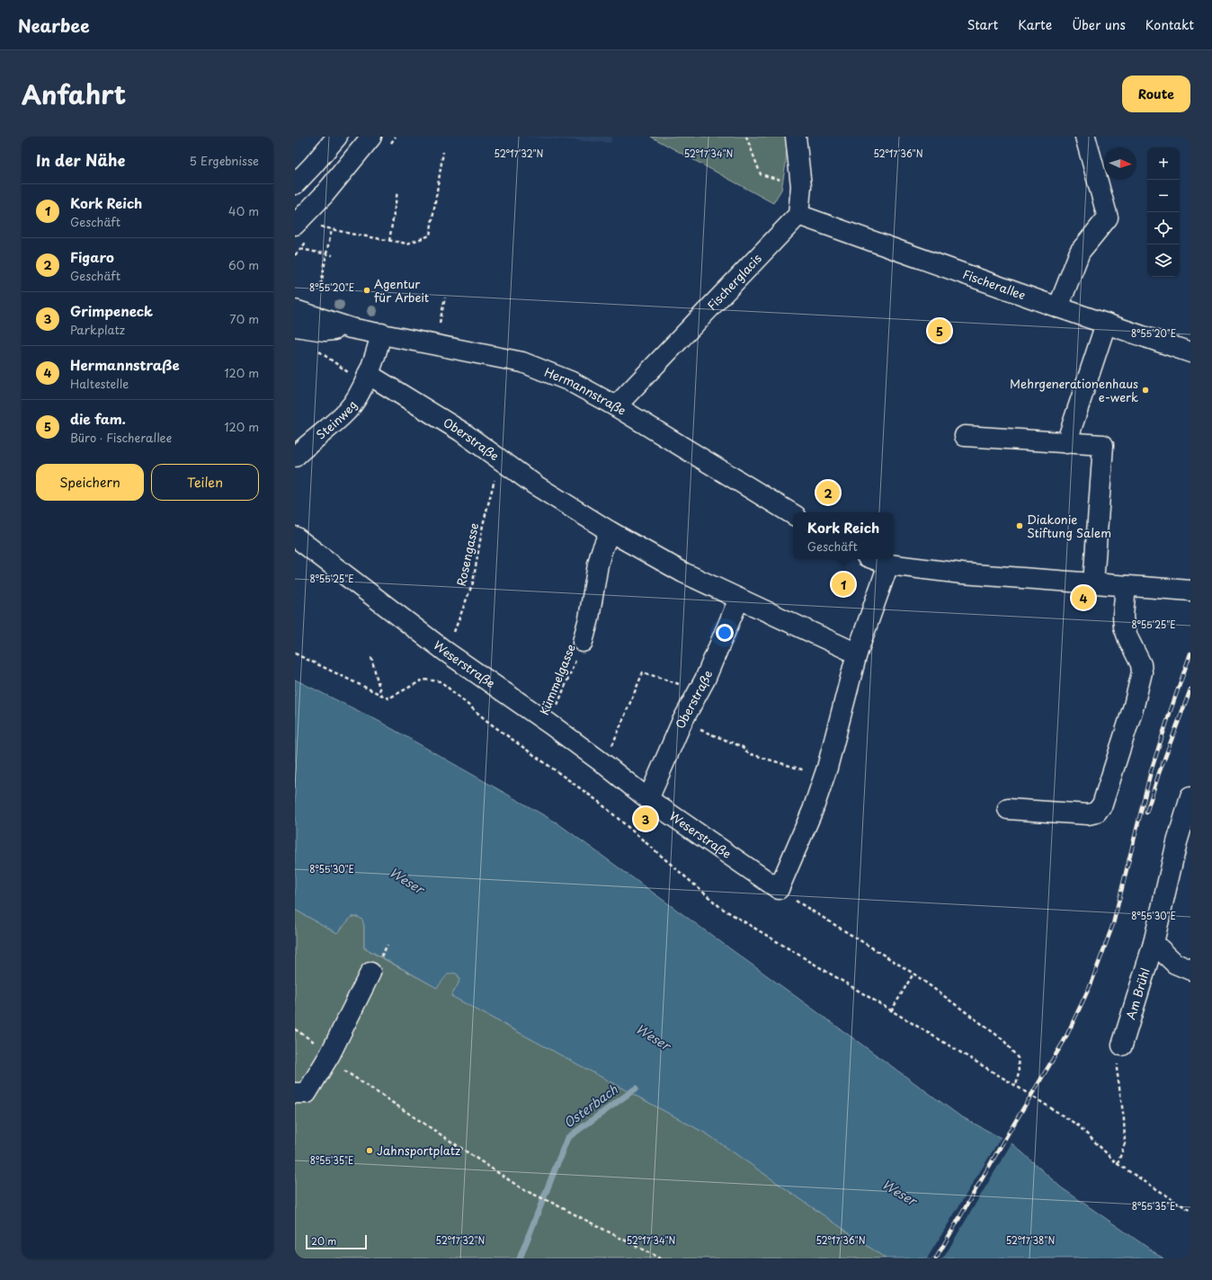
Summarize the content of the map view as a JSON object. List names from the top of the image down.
{
  "streets": {
    "street": [
      "Fischerglacis",
      "Fischerallee",
      "Hermannstraße",
      "Steinweg",
      "Oberstraße",
      "Weserstraße",
      "Am Brühl"
    ],
    "path": ["Rosengasse", "Kümmelgasse"]
  },
  "crossings": [
    ["Fischerglacis", "Fischerallee"],
    ["Fischerglacis", "Hermannstraße"],
    ["Steinweg", "Oberstraße"],
    ["Oberstraße", "Rosengasse"],
    ["Oberstraße", "Weserstraße"],
    ["Rosengasse", "Weserstraße"],
    ["Weserstraße", "Kümmelgasse"]
  ],
  "water": ["Weser", "Osterbach"],
  "places": [
    "Agentur für Arbeit",
    "Mehrgenerationenhaus e-werk",
    "Diakonie Stiftung Salem",
    "Jahnsportplatz"
  ],
  "scale_bar": "20 m",
  "north": "right",
  "page": {
    "header": "Nearbee",
    "nav": [
      "Start",
      "Karte",
      "Über uns",
      "Kontakt"
    ],
    "title": "Anfahrt",
    "buttons": [
      "Route",
      ["Speichern", "Teilen"]
    ],
    "heading": ["In der Nähe", "5 Ergebnisse"],
    "map_buttons": ["+", "−"],
    "list": [
      {
        "mark": "1",
        "name": "Kork Reich",
        "note": "Geschäft",
        "value": "40 m"
      },
      {
        "mark": "2",
        "name": "Figaro",
        "note": "Geschäft",
        "value": "60 m"
      },
      {
        "mark": "3",
        "name": "Grimpeneck",
        "note": "Parkplatz",
        "value": "70 m"
      },
      {
        "mark": "4",
        "name": "Hermannstraße",
        "note": "Haltestelle",
        "value": "120 m"
      },
      {
        "mark": "5",
        "name": "die fam.",
        "note": "Büro · Fischerallee",
        "value": "120 m"
      }
    ],
    "pins": [
      "5",
      "2",
      "1",
      "4",
      "3"
    ],
    "popup": ["Kork Reich", "Geschäft"],
    "scale": "20 m"
  },
  "coordinates": [
    "52°17'32\"N",
    "52°17'34\"N",
    "52°17'36\"N",
    "8°55'20\"E",
    "8°55'25\"E",
    "8°55'30\"E",
    "8°55'35\"E",
    "52°17'38\"N"
  ]
}
